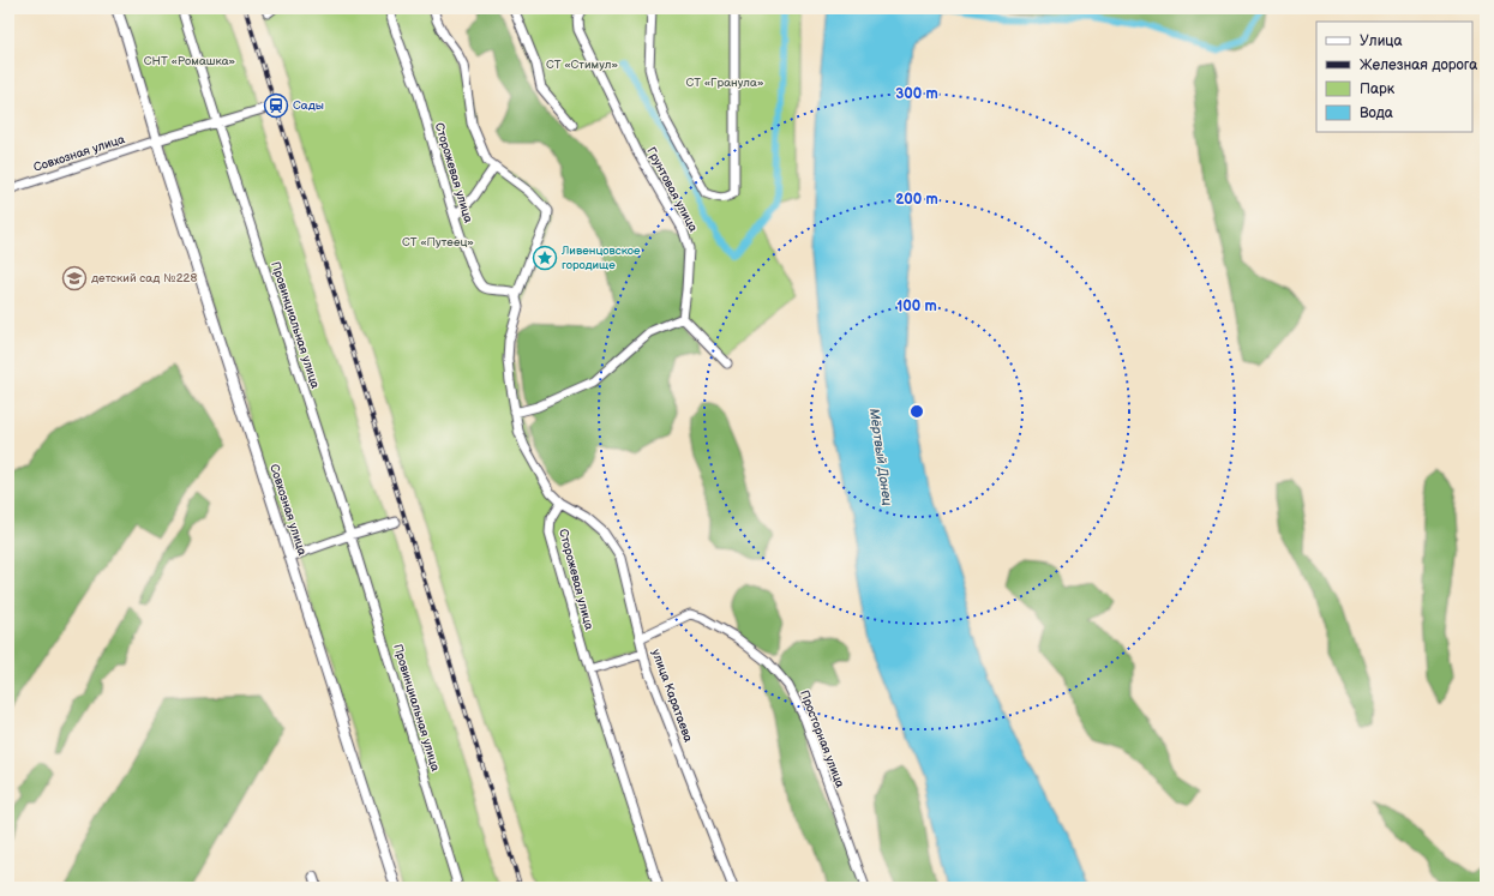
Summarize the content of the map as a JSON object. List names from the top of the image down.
{
  "streets": {
    "street": [
      "Совхозная улица",
      "Сторожевая улица",
      "Грунтовая улица",
      "Провинциальная улица",
      "улица Каратаева",
      "Просторная улица"
    ]
  },
  "crossings": [
    ["Сторожевая улица", "улица Каратаева"],
    ["улица Каратаева", "Просторная улица"]
  ],
  "water": ["Мёртвый Донец"],
  "parks": [
    "СНТ «Ромашка»",
    "СТ «Стимул»",
    "СТ «Гранула»",
    "СТ «Путеец»"
  ],
  "places": {
    "station": ["Сады"],
    "place": ["Ливенцовское городище"],
    "school or university": ["детский сад №228"]
  },
  "legend": [
    "Улица",
    "Железная дорога",
    "Парк",
    "Вода"
  ],
  "rings": ["300 m", "200 m", "100 m"]
}
